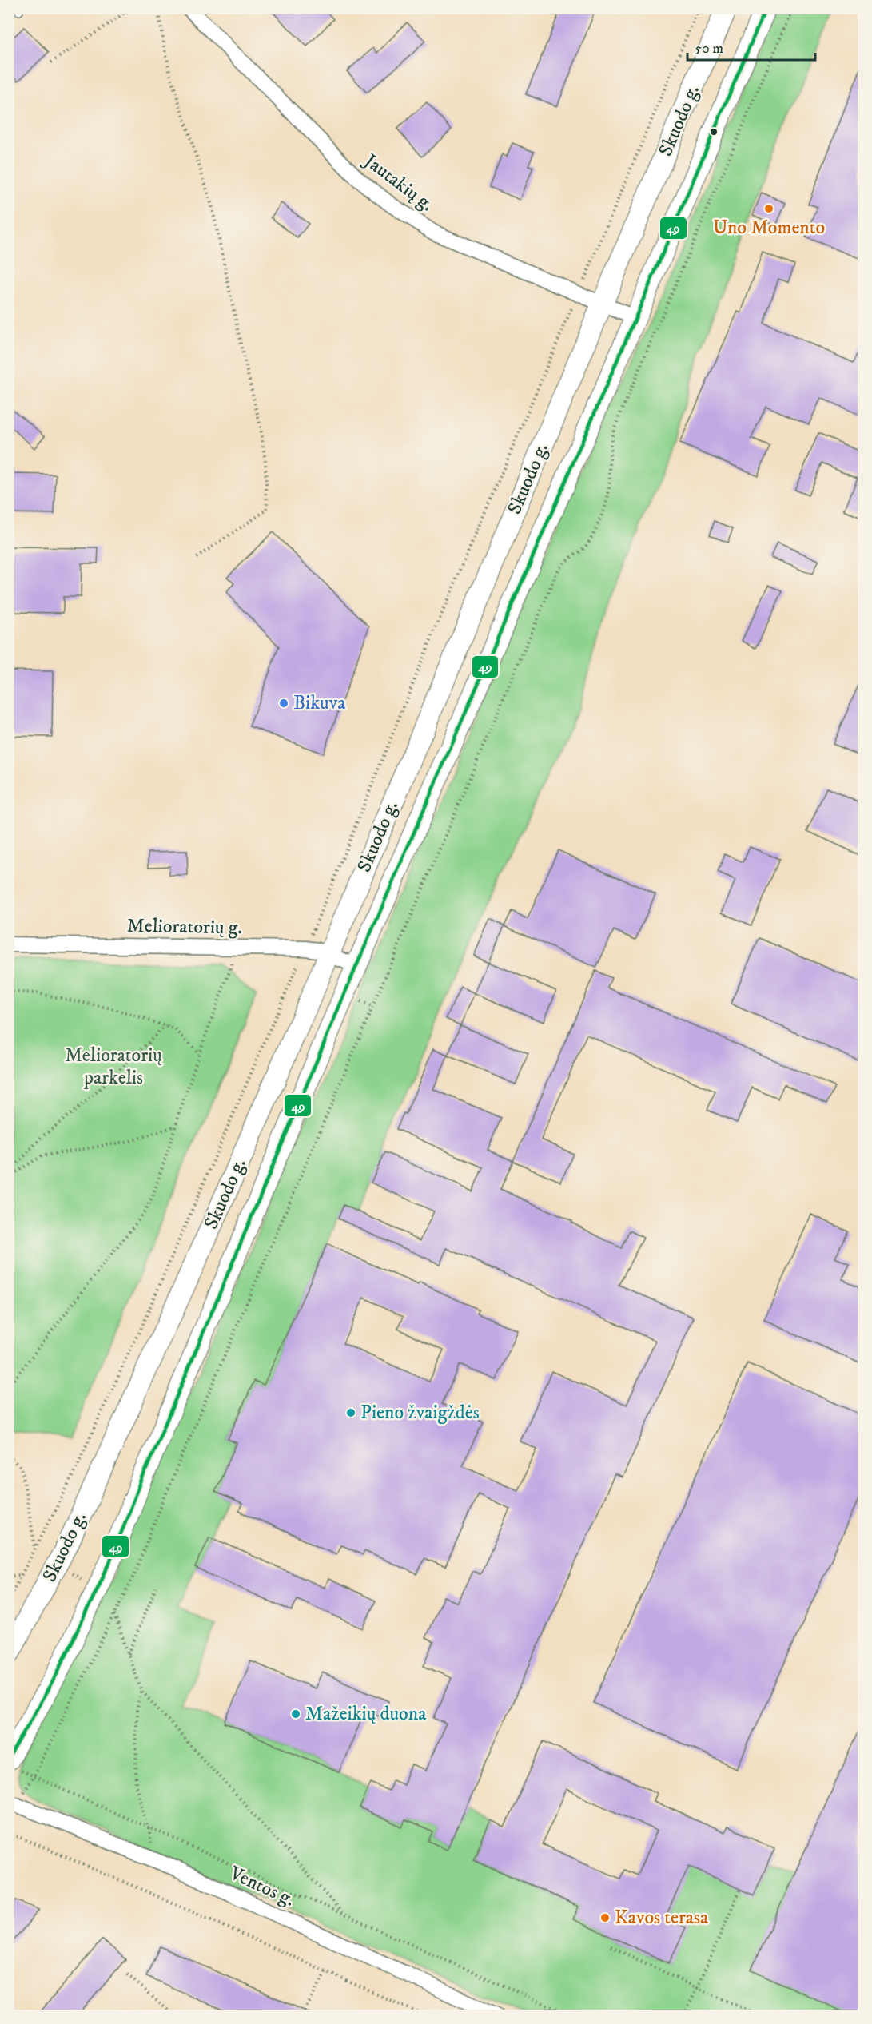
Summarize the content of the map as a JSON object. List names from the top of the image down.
{
  "streets": {
    "main road": ["Skuodo g."],
    "street": ["Jautakių g.", "Melioratorių g.", "Ventos g."]
  },
  "crossings": [
    ["Skuodo g.", "Jautakių g."],
    ["Skuodo g.", "Melioratorių g."]
  ],
  "parks": ["Melioratorių parkelis"],
  "places": [
    "Uno Momento",
    "Bikuva",
    "Pieno žvaigždės",
    "Mažeikių duona",
    "Kavos terasa"
  ],
  "lines": ["transit line 49"],
  "scale_bar": "50 m"
}
